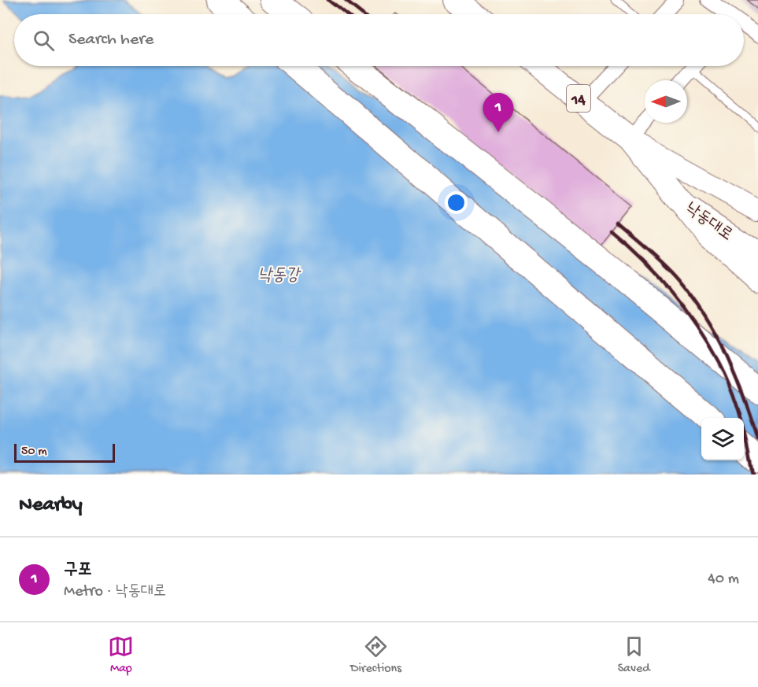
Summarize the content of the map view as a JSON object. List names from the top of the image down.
{
  "streets": {
    "main road": ["14", "낙동대로"]
  },
  "crossings": [
    ["14", "낙동대로"]
  ],
  "water": ["낙동강"],
  "scale_bar": "50 m",
  "north": "left",
  "page": {
    "search": "Search here",
    "pins": "1",
    "scale": "50 m",
    "heading": "Nearby",
    "list": [
      {
        "mark": "1",
        "name": "구포",
        "note": "Metro · 낙동대로",
        "value": "40 m"
      }
    ],
    "nav": ["Map", "Directions", "Saved"]
  }
}
